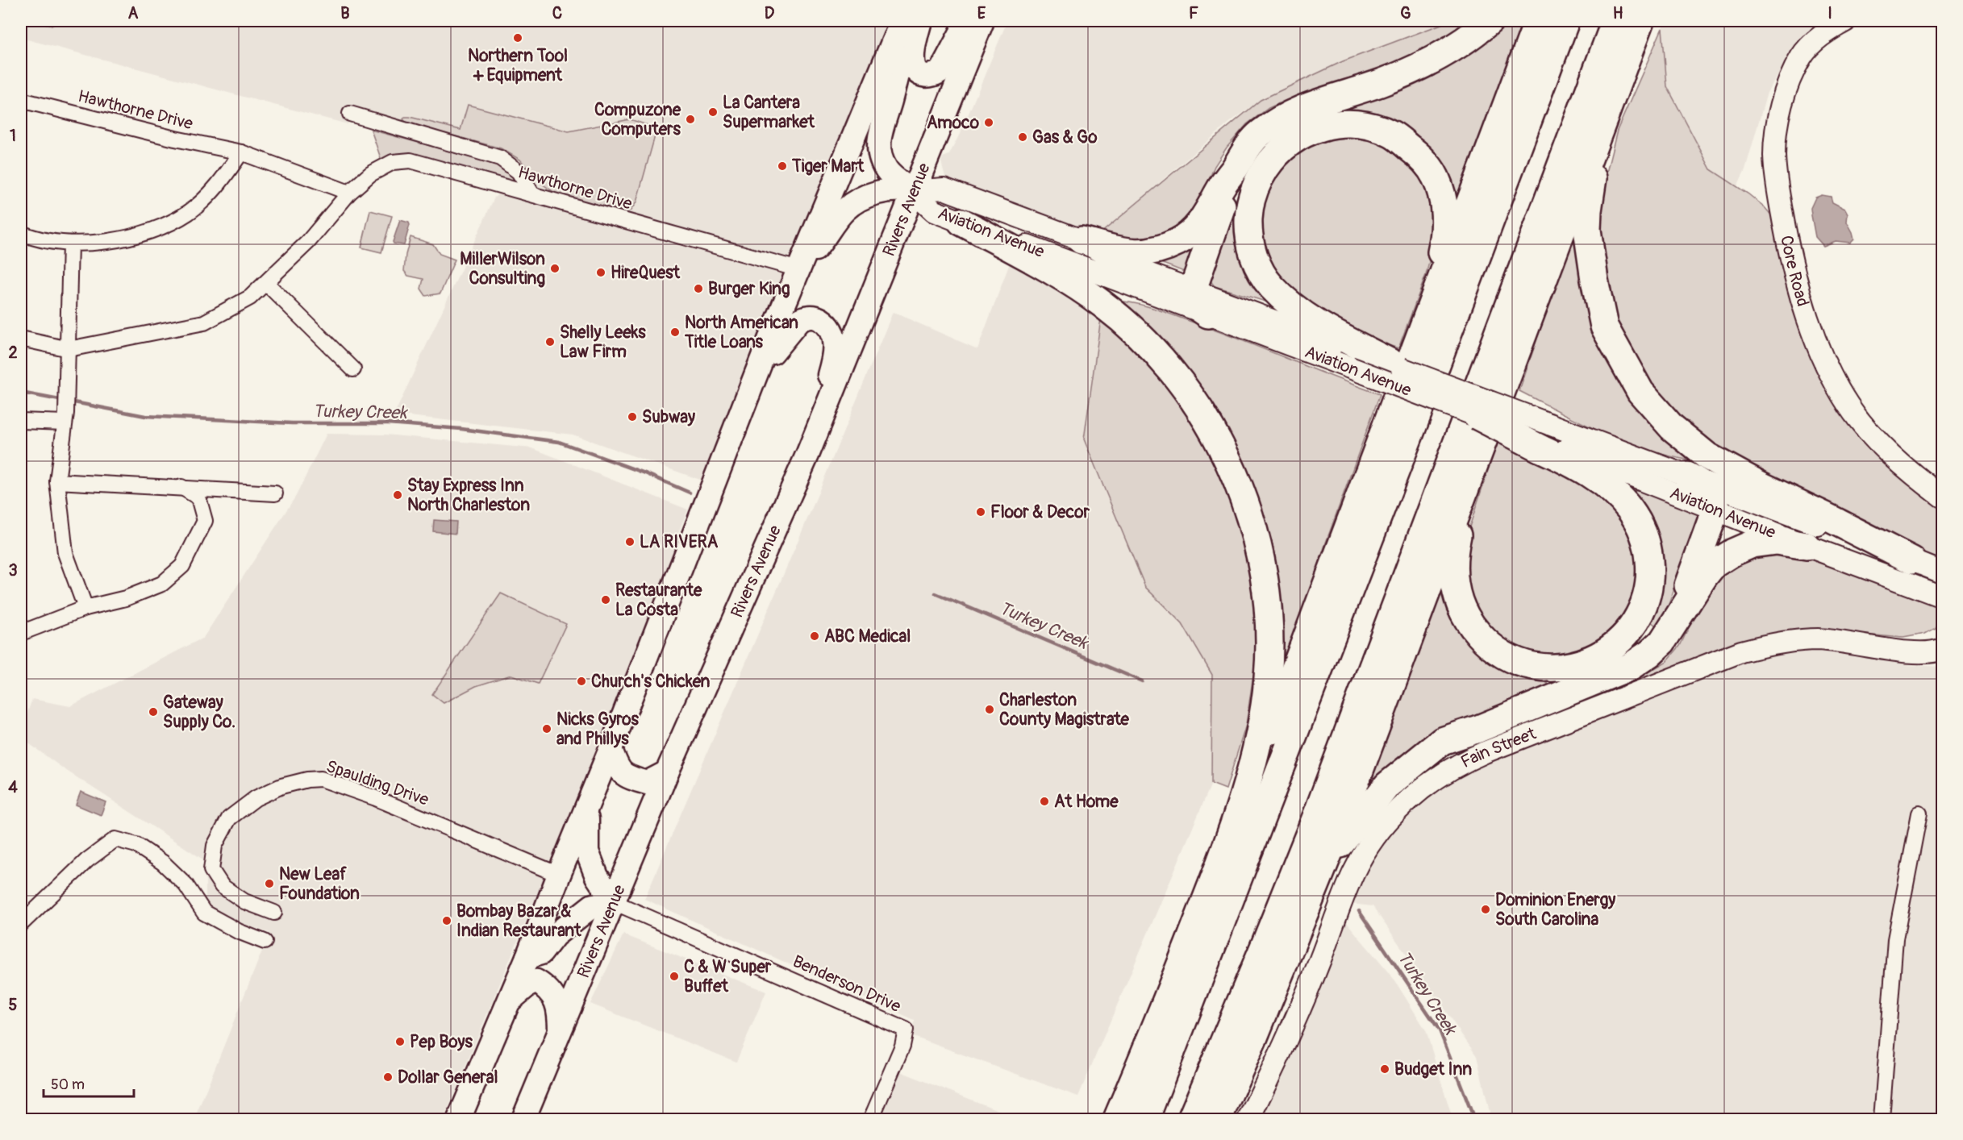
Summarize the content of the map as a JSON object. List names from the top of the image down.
{
  "streets": {
    "main road": ["Rivers Avenue"],
    "street": [
      "Hawthorne Drive",
      "Aviation Avenue",
      "Core Road",
      "Fain Street",
      "Spaulding Drive",
      "Benderson Drive"
    ]
  },
  "crossings": [
    ["Rivers Avenue", "Aviation Avenue"],
    ["Rivers Avenue", "Benderson Drive"]
  ],
  "water": ["Turkey Creek"],
  "places": [
    "Northern Tool + Equipment",
    "La Cantera Supermarket",
    "Compuzone Computers",
    "Amoco",
    "Gas & Go",
    "Tiger Mart",
    "MillerWilson Consulting",
    "HireQuest",
    "Burger King",
    "North American Title Loans",
    "Shelly Leeks Law Firm",
    "Subway",
    "Stay Express Inn North Charleston",
    "Floor & Decor",
    "LA RIVERA",
    "Restaurante La Costa",
    "ABC Medical",
    "Church's Chicken",
    "Charleston County Magistrate",
    "Gateway Supply Co.",
    "Nicks Gyros and Phillys",
    "At Home",
    "New Leaf Foundation",
    "Dominion Energy South Carolina",
    "Bombay Bazar & Indian Restaurant",
    "C & W Super Buffet",
    "Pep Boys",
    "Budget Inn",
    "Dollar General"
  ],
  "scale_bar": "50 m",
  "grid": {
    "columns": [
      "A",
      "B",
      "C",
      "D",
      "E",
      "F",
      "G",
      "H",
      "I"
    ],
    "rows": [
      "1",
      "2",
      "3",
      "4",
      "5"
    ]
  }
}
